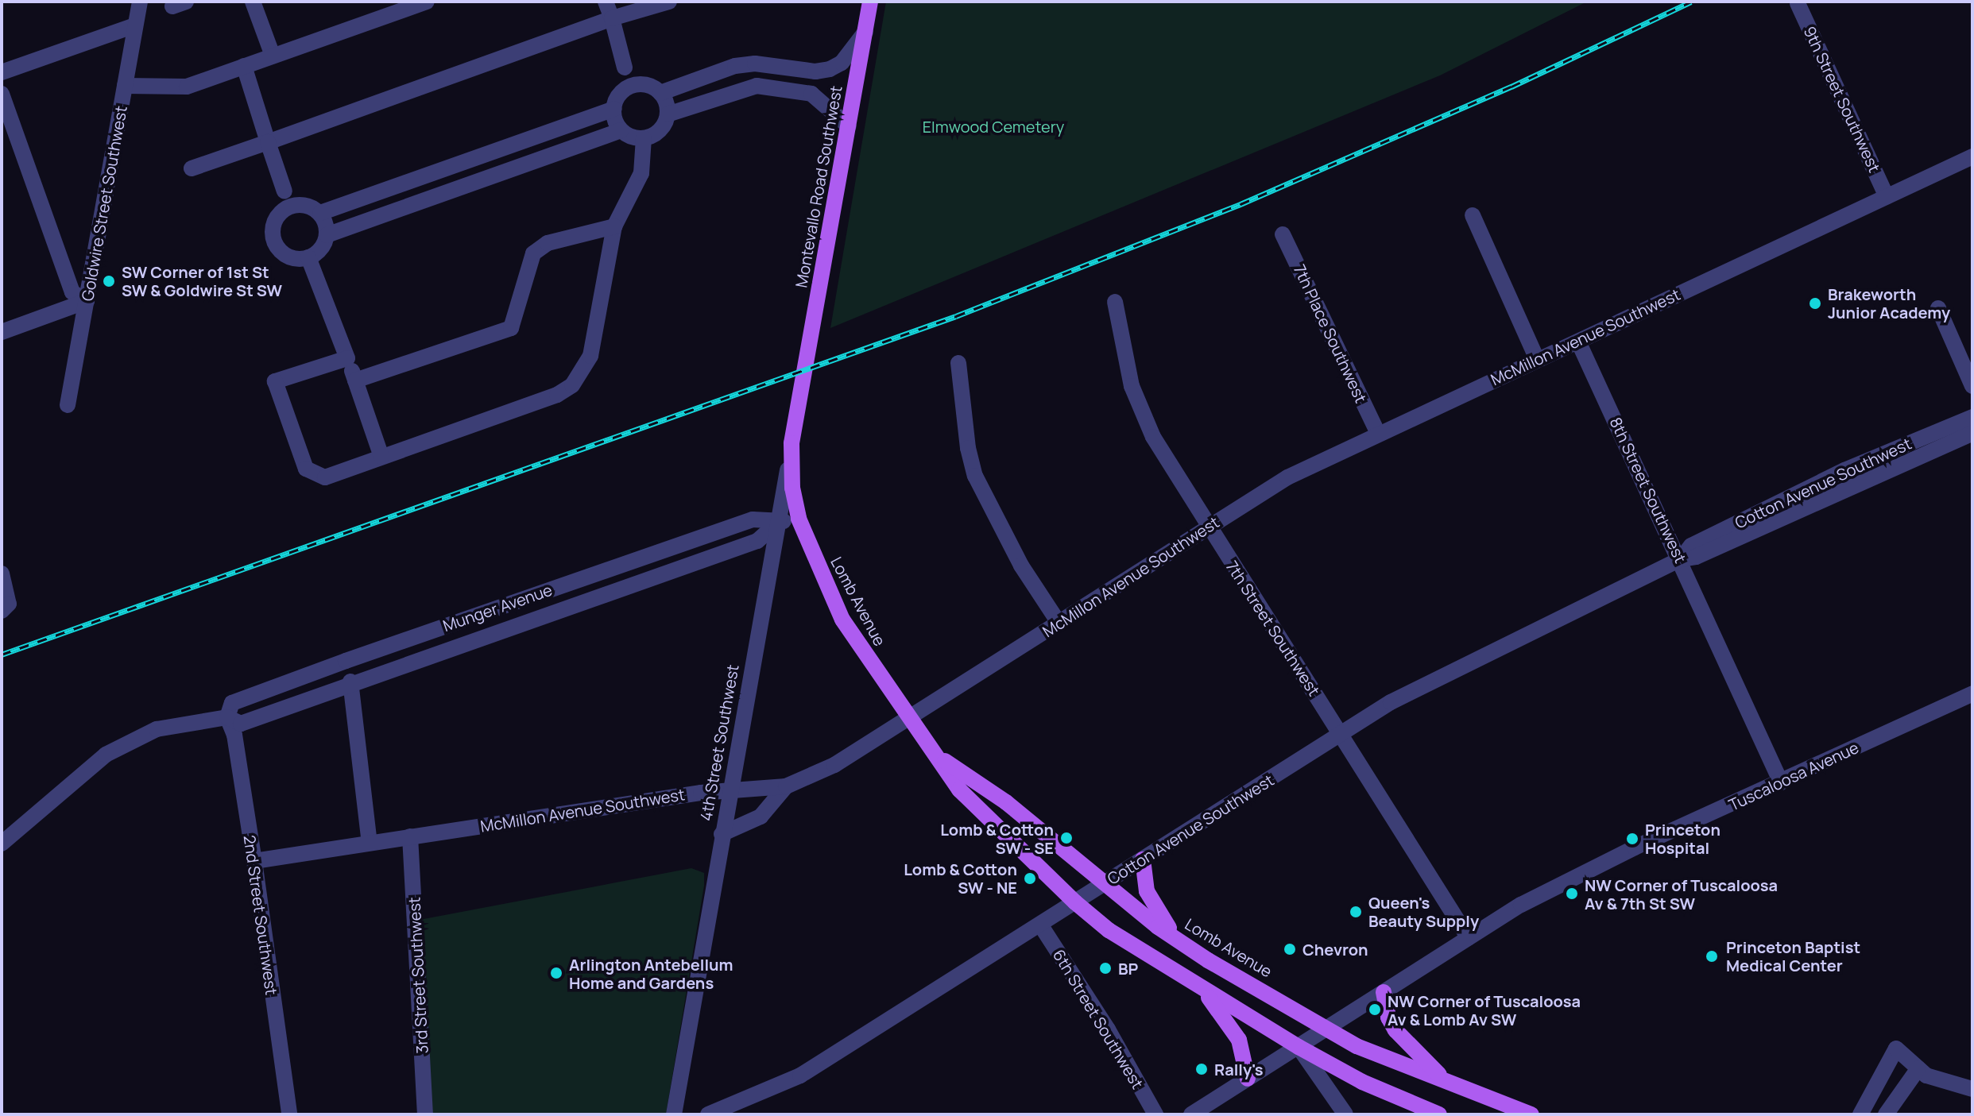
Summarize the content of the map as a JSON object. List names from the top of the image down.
{
  "streets": {
    "main road": ["Montevallo Road Southwest", "Lomb Avenue", "4th Street Southwest"],
    "street": [
      "9th Street Southwest",
      "Goldwire Street Southwest",
      "7th Place Southwest",
      "McMillon Avenue Southwest",
      "Cotton Avenue Southwest",
      "8th Street Southwest",
      "Munger Avenue",
      "7th Street Southwest",
      "Tuscaloosa Avenue",
      "2nd Street Southwest",
      "3rd Street Southwest",
      "6th Street Southwest"
    ]
  },
  "crossings": [
    ["9th Street Southwest", "McMillon Avenue Southwest"],
    ["Montevallo Road Southwest", "4th Street Southwest"],
    ["7th Place Southwest", "McMillon Avenue Southwest"],
    ["McMillon Avenue Southwest", "8th Street Southwest"],
    ["McMillon Avenue Southwest", "Lomb Avenue"],
    ["McMillon Avenue Southwest", "7th Street Southwest"],
    ["McMillon Avenue Southwest", "4th Street Southwest"],
    ["McMillon Avenue Southwest", "2nd Street Southwest"],
    ["McMillon Avenue Southwest", "3rd Street Southwest"],
    ["Cotton Avenue Southwest", "8th Street Southwest"],
    ["Cotton Avenue Southwest", "Lomb Avenue"],
    ["Cotton Avenue Southwest", "7th Street Southwest"],
    ["Cotton Avenue Southwest", "6th Street Southwest"],
    ["8th Street Southwest", "Tuscaloosa Avenue"],
    ["Lomb Avenue", "Munger Avenue"],
    ["Lomb Avenue", "4th Street Southwest"],
    ["Lomb Avenue", "Tuscaloosa Avenue"],
    ["Munger Avenue", "4th Street Southwest"],
    ["Munger Avenue", "2nd Street Southwest"],
    ["7th Street Southwest", "Tuscaloosa Avenue"]
  ],
  "parks": ["Elmwood Cemetery"],
  "places": [
    "SW Corner of 1st St SW & Goldwire St SW",
    "Brakeworth Junior Academy",
    "Lomb & Cotton SW - SE",
    "Princeton Hospital",
    "Lomb & Cotton SW - NE",
    "NW Corner of Tuscaloosa Av & 7th St SW",
    "Queen's Beauty Supply",
    "Chevron",
    "Princeton Baptist Medical Center",
    "BP",
    "Arlington Antebellum Home and Gardens",
    "NW Corner of Tuscaloosa Av & Lomb Av SW",
    "Rally's"
  ]
}
